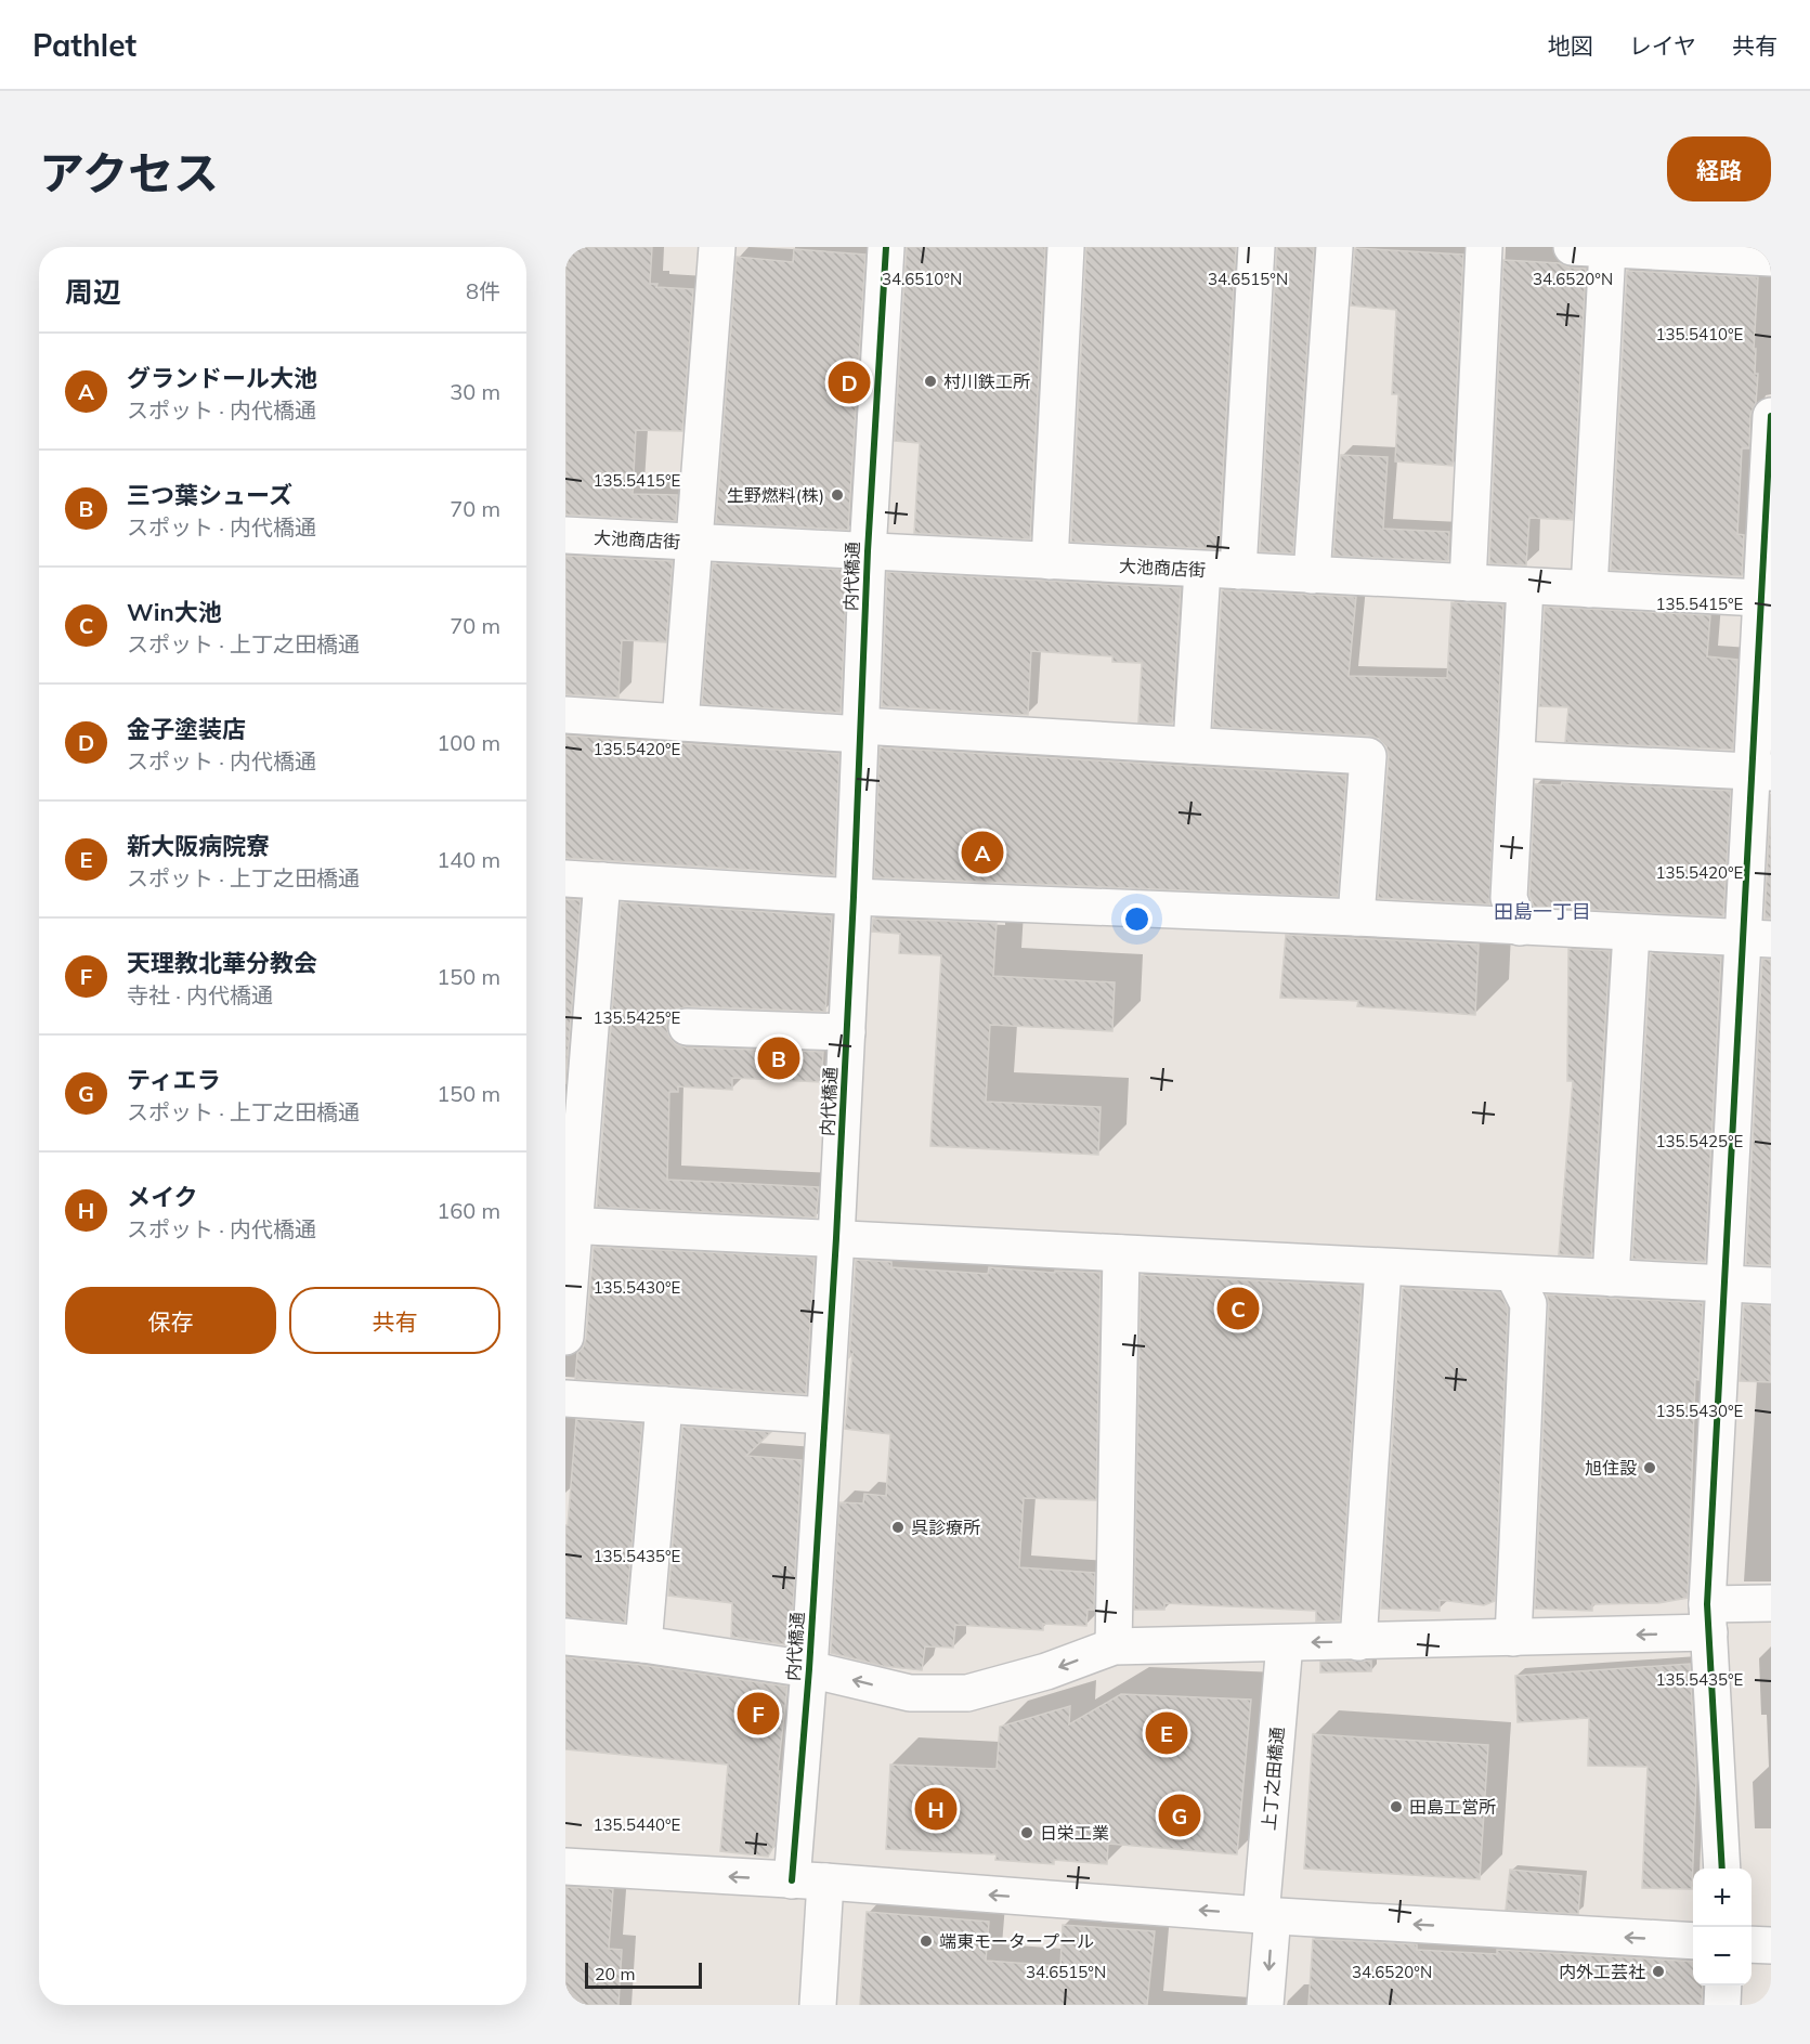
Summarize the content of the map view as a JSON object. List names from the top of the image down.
{
  "streets": {
    "street": ["大池商店街", "内代橋通", "上丁之田橋通"]
  },
  "crossings": [
    ["大池商店街", "内代橋通"]
  ],
  "districts": ["田島一丁目"],
  "places": [
    "村川鉄工所",
    "生野燃料(株)",
    "旭住設",
    "呉診療所",
    "田島工営所",
    "日栄工業",
    "端東モータープール",
    "内外工芸社"
  ],
  "scale_bar": "20 m",
  "page": {
    "header": "Pathlet",
    "nav": ["地図", "レイヤ", "共有"],
    "title": "アクセス",
    "buttons": [
      "経路",
      ["保存", "共有"]
    ],
    "heading": ["周辺", "8件"],
    "list": [
      {
        "mark": "A",
        "name": "グランドール大池",
        "note": "スポット · 内代橋通",
        "value": "30 m"
      },
      {
        "mark": "B",
        "name": "三つ葉シューズ",
        "note": "スポット · 内代橋通",
        "value": "70 m"
      },
      {
        "mark": "C",
        "name": "Win大池",
        "note": "スポット · 上丁之田橋通",
        "value": "70 m"
      },
      {
        "mark": "D",
        "name": "金子塗装店",
        "note": "スポット · 内代橋通",
        "value": "100 m"
      },
      {
        "mark": "E",
        "name": "新大阪病院寮",
        "note": "スポット · 上丁之田橋通",
        "value": "140 m"
      },
      {
        "mark": "F",
        "name": "天理教北華分教会",
        "note": "寺社 · 内代橋通",
        "value": "150 m"
      },
      {
        "mark": "G",
        "name": "ティエラ",
        "note": "スポット · 上丁之田橋通",
        "value": "150 m"
      },
      {
        "mark": "H",
        "name": "メイク",
        "note": "スポット · 内代橋通",
        "value": "160 m"
      }
    ],
    "pins": [
      "D",
      "A",
      "B",
      "C",
      "F",
      "E",
      "H",
      "G"
    ],
    "map_buttons": ["+", "−"],
    "scale": "20 m"
  },
  "coordinates": [
    "34.6510°N",
    "34.6515°N",
    "34.6520°N",
    "135.5410°E",
    "135.5415°E",
    "135.5420°E",
    "135.5425°E",
    "135.5430°E",
    "135.5435°E",
    "135.5440°E"
  ]
}
